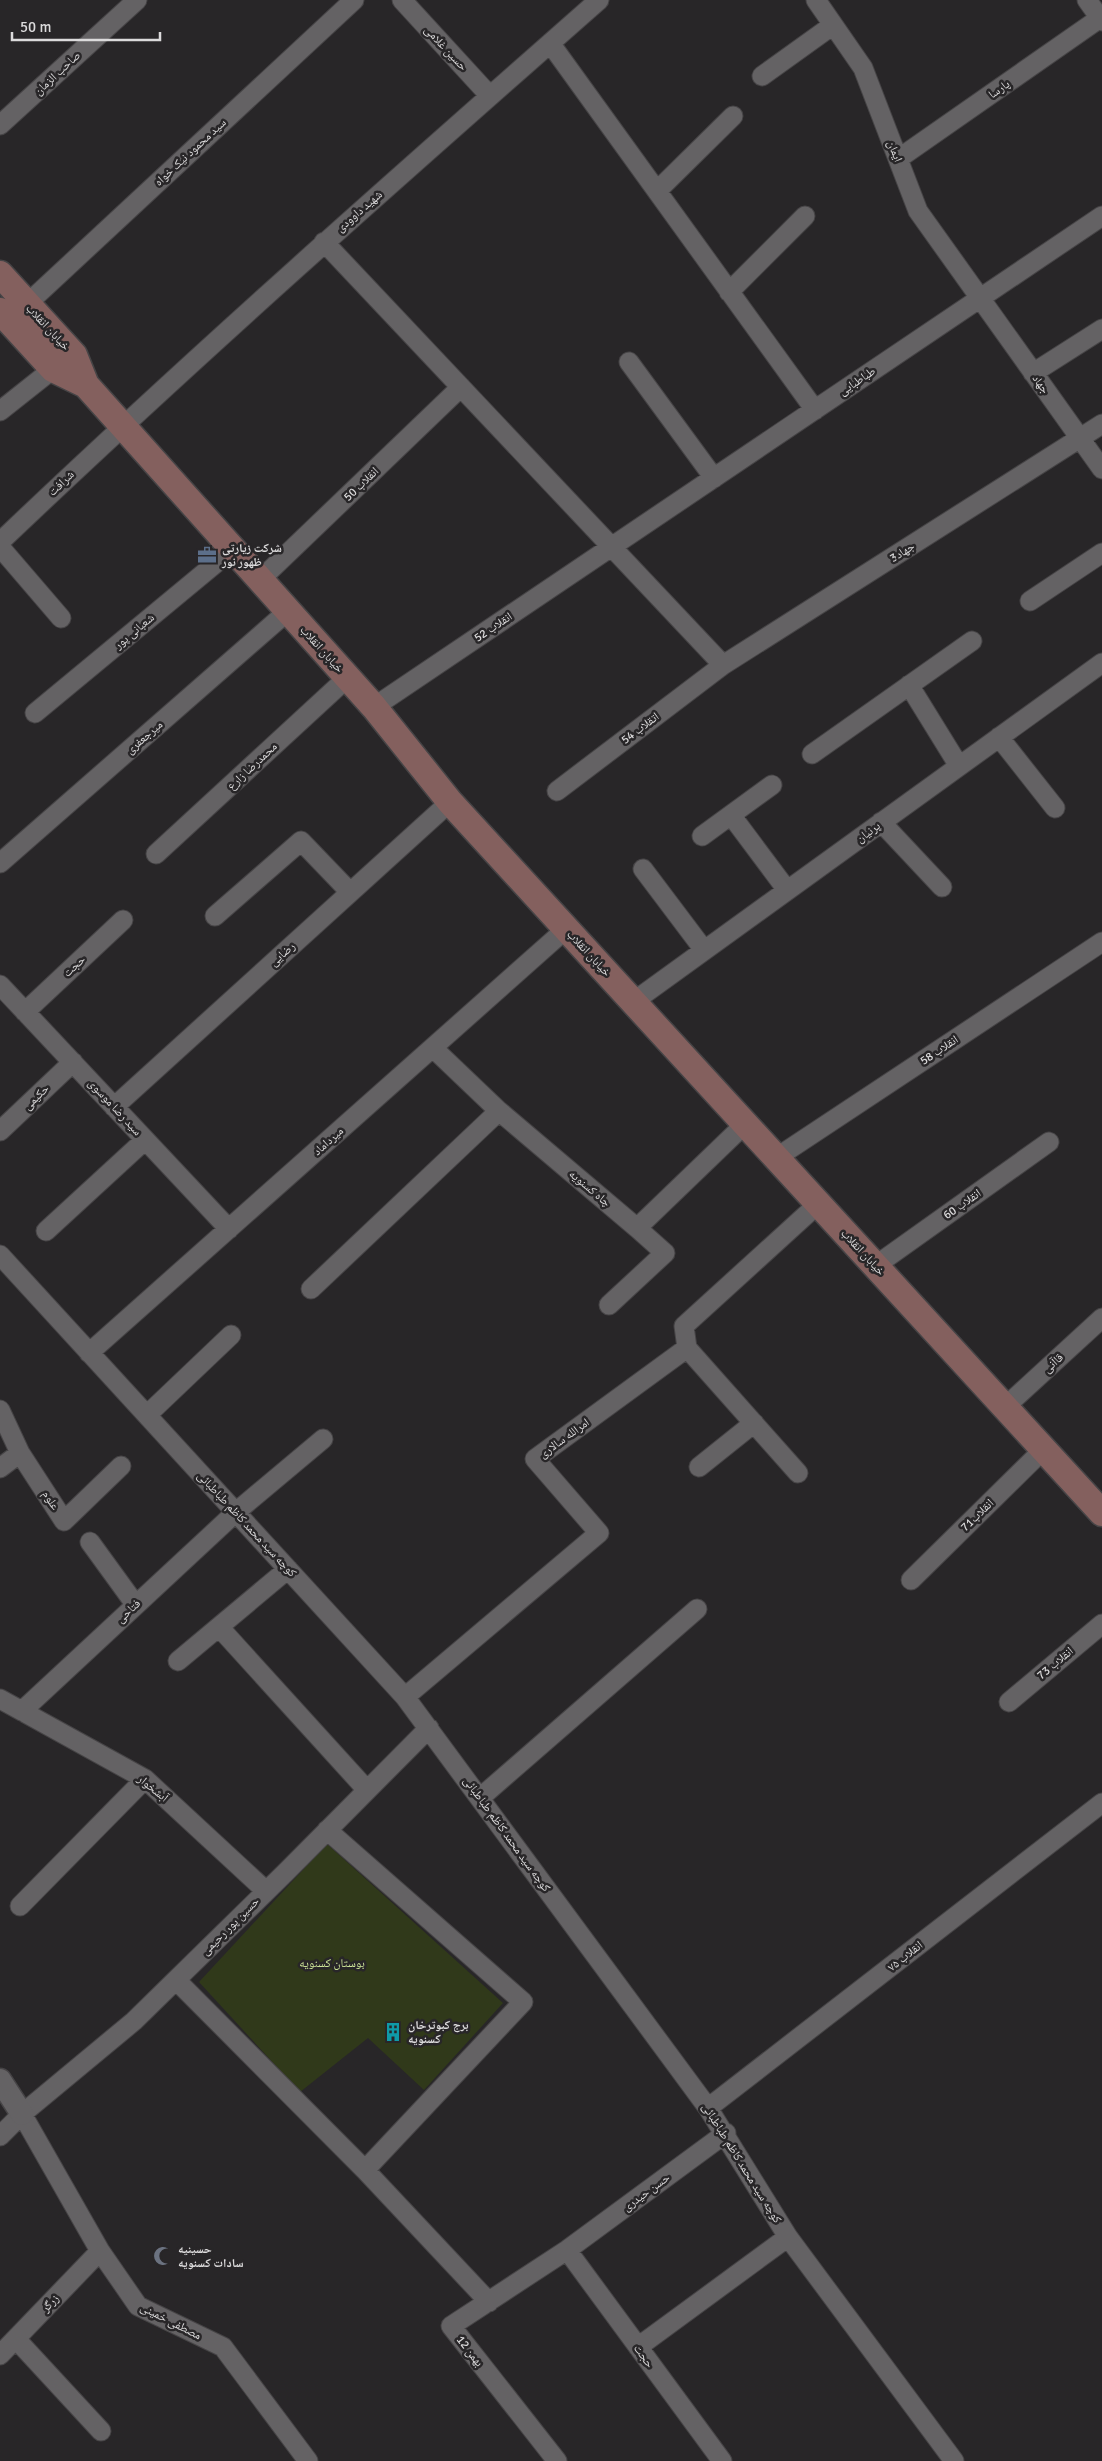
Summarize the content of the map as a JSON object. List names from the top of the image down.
{
  "streets": {
    "main road": ["خیابان انقلاب"],
    "street": [
      "حسین غلامی",
      "صاحب الزمان",
      "پارسا",
      "ایمان",
      "سید محمود نیک خواه",
      "شهید داوودی",
      "طباطبایی",
      "جهاد",
      "شرافت",
      "انقلاب 50",
      "جهاد3",
      "انقلاب 52",
      "شعبانی پور",
      "اتقلاب 54",
      "میرجعفری",
      "محمدرضا زارع",
      "پرنیان",
      "رضایی",
      "حجت",
      "انقلاب 58",
      "حکیمی",
      "سید رضا موسوی",
      "میرداماد",
      "چاه کسنویه",
      "انقلاب 60",
      "قاآنی",
      "امرالله سالاری",
      "علوم",
      "انقلاب71",
      "کوچه سید محمد کاظم طباطبائی",
      "فتاحی",
      "انقلاب 73",
      "آبشخوار",
      "حسین پور رحیمی",
      "انقلاب ۷۵",
      "حسن حیدری",
      "زرگر",
      "مصطفی خمینی",
      "12 بهمن"
    ]
  },
  "crossings": [
    ["حسین غلامی", "شهید داوودی"],
    ["پارسا", "ایمان"],
    ["ایمان", "طباطبایی"],
    ["ایمان", "جهاد"],
    ["سید محمود نیک خواه", "خیابان انقلاب"],
    ["شهید داوودی", "خیابان انقلاب"],
    ["شهید داوودی", "شرافت"],
    ["خیابان انقلاب", "شرافت"],
    ["خیابان انقلاب", "انقلاب 50"],
    ["خیابان انقلاب", "انقلاب 52"],
    ["خیابان انقلاب", "شعبانی پور"],
    ["خیابان انقلاب", "میرجعفری"],
    ["خیابان انقلاب", "محمدرضا زارع"],
    ["خیابان انقلاب", "پرنیان"],
    ["خیابان انقلاب", "رضایی"],
    ["خیابان انقلاب", "انقلاب 58"],
    ["خیابان انقلاب", "میرداماد"],
    ["خیابان انقلاب", "انقلاب 60"],
    ["خیابان انقلاب", "قاآنی"],
    ["خیابان انقلاب", "انقلاب71"],
    ["طباطبایی", "جهاد"],
    ["طباطبایی", "انقلاب 52"],
    ["جهاد", "جهاد3"],
    ["جهاد3", "اتقلاب 54"],
    ["رضایی", "سید رضا موسوی"],
    ["حجت", "سید رضا موسوی"],
    ["حجت", "حسن حیدری"],
    ["حجت", "12 بهمن"],
    ["حکیمی", "سید رضا موسوی"],
    ["سید رضا موسوی", "میرداماد"],
    ["میرداماد", "چاه کسنویه"],
    ["میرداماد", "کوچه سید محمد کاظم طباطبائی"],
    ["امرالله سالاری", "کوچه سید محمد کاظم طباطبائی"],
    ["کوچه سید محمد کاظم طباطبائی", "فتاحی"],
    ["کوچه سید محمد کاظم طباطبائی", "حسین پور رحیمی"],
    ["کوچه سید محمد کاظم طباطبائی", "انقلاب ۷۵"],
    ["کوچه سید محمد کاظم طباطبائی", "حسن حیدری"],
    ["فتاحی", "آبشخوار"],
    ["آبشخوار", "حسین پور رحیمی"],
    ["حسین پور رحیمی", "مصطفی خمینی"],
    ["حسن حیدری", "12 بهمن"],
    ["زرگر", "مصطفی خمینی"]
  ],
  "parks": ["بوستان کسنویه"],
  "places": {
    "office": ["شرکت زیارتی ظهور نور"],
    "building": ["برج کبوترخان کسنویه"],
    "mosque": ["حسینیه سادات کسنویه"]
  },
  "scale_bar": "50 m"
}
